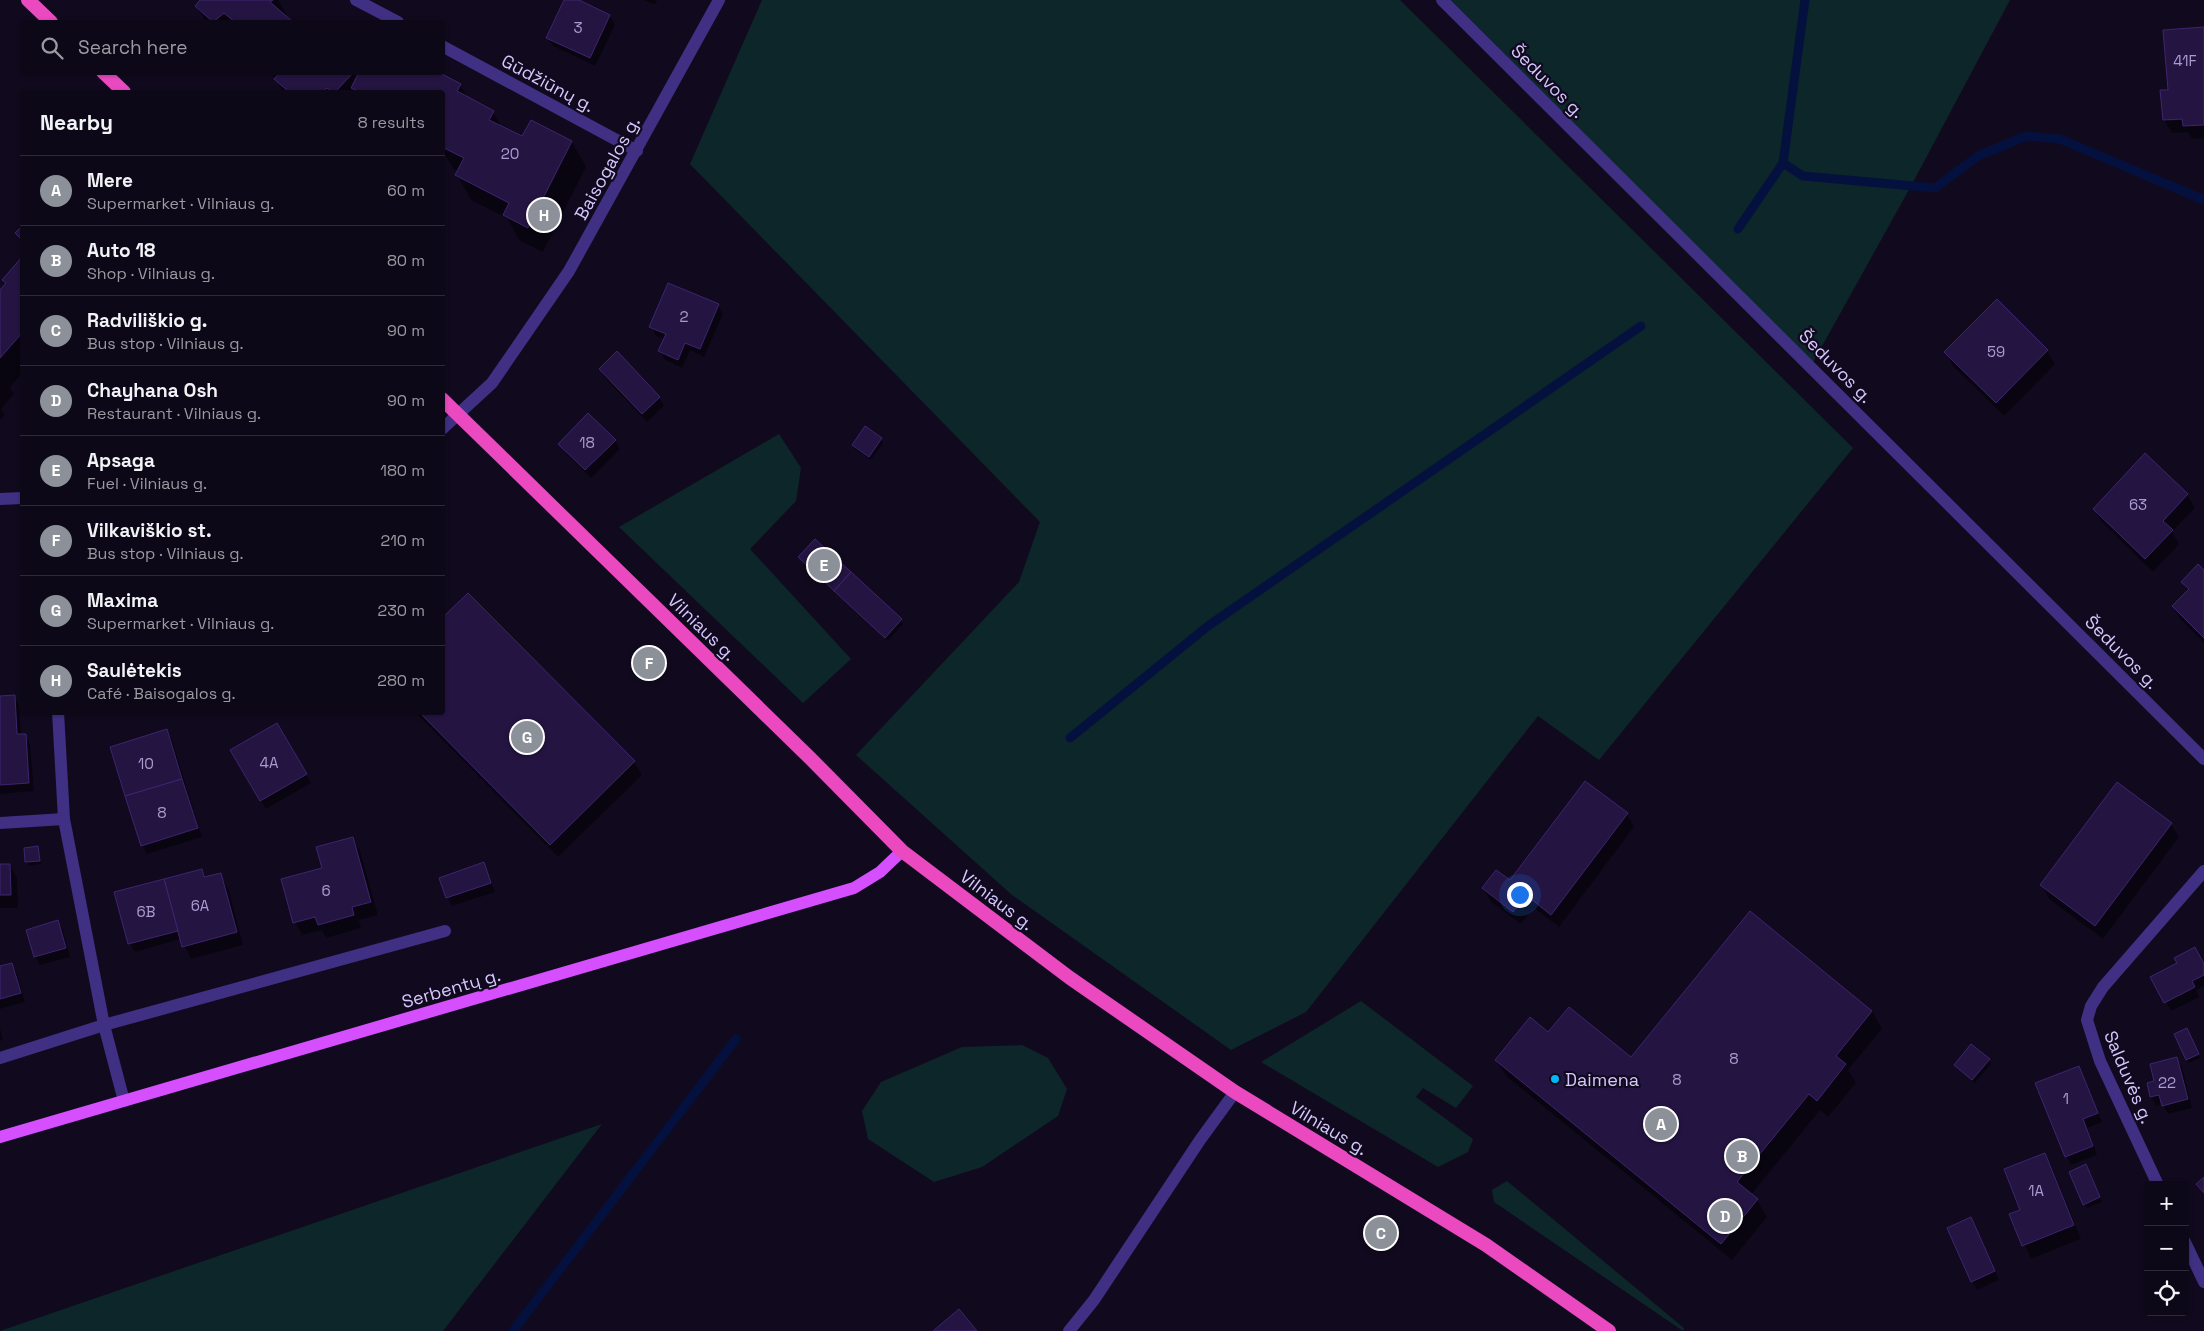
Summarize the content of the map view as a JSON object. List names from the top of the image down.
{
  "streets": {
    "highway": ["Vilniaus g."],
    "main road": ["Serbentų g."],
    "street": [
      "Šeduvos g.",
      "Gūdžiūnų g.",
      "Baisogalos g.",
      "Salduvės g."
    ]
  },
  "crossings": [
    ["Gūdžiūnų g.", "Baisogalos g."],
    ["Baisogalos g.", "Vilniaus g."],
    ["Vilniaus g.", "Serbentų g."]
  ],
  "places": ["Daimena"],
  "house_numbers": [
    "3",
    "41F",
    "20",
    "2",
    "59",
    "18",
    "63",
    "4A",
    "10",
    "8",
    "6",
    "6A",
    "6B",
    "8",
    "8",
    "22",
    "1",
    "1A"
  ],
  "page": {
    "search": "Search here",
    "heading": ["Nearby", "8 results"],
    "list": [
      {
        "mark": "A",
        "name": "Mere",
        "note": "Supermarket · Vilniaus g.",
        "value": "60 m"
      },
      {
        "mark": "B",
        "name": "Auto 18",
        "note": "Shop · Vilniaus g.",
        "value": "80 m"
      },
      {
        "mark": "C",
        "name": "Radviliškio g.",
        "note": "Bus stop · Vilniaus g.",
        "value": "90 m"
      },
      {
        "mark": "D",
        "name": "Chayhana Osh",
        "note": "Restaurant · Vilniaus g.",
        "value": "90 m"
      },
      {
        "mark": "E",
        "name": "Apsaga",
        "note": "Fuel · Vilniaus g.",
        "value": "180 m"
      },
      {
        "mark": "F",
        "name": "Vilkaviškio st.",
        "note": "Bus stop · Vilniaus g.",
        "value": "210 m"
      },
      {
        "mark": "G",
        "name": "Maxima",
        "note": "Supermarket · Vilniaus g.",
        "value": "230 m"
      },
      {
        "mark": "H",
        "name": "Saulėtekis",
        "note": "Café · Baisogalos g.",
        "value": "280 m"
      }
    ],
    "pins": [
      "H",
      "E",
      "F",
      "G",
      "A",
      "B",
      "D",
      "C"
    ],
    "map_buttons": ["+", "−"]
  }
}
